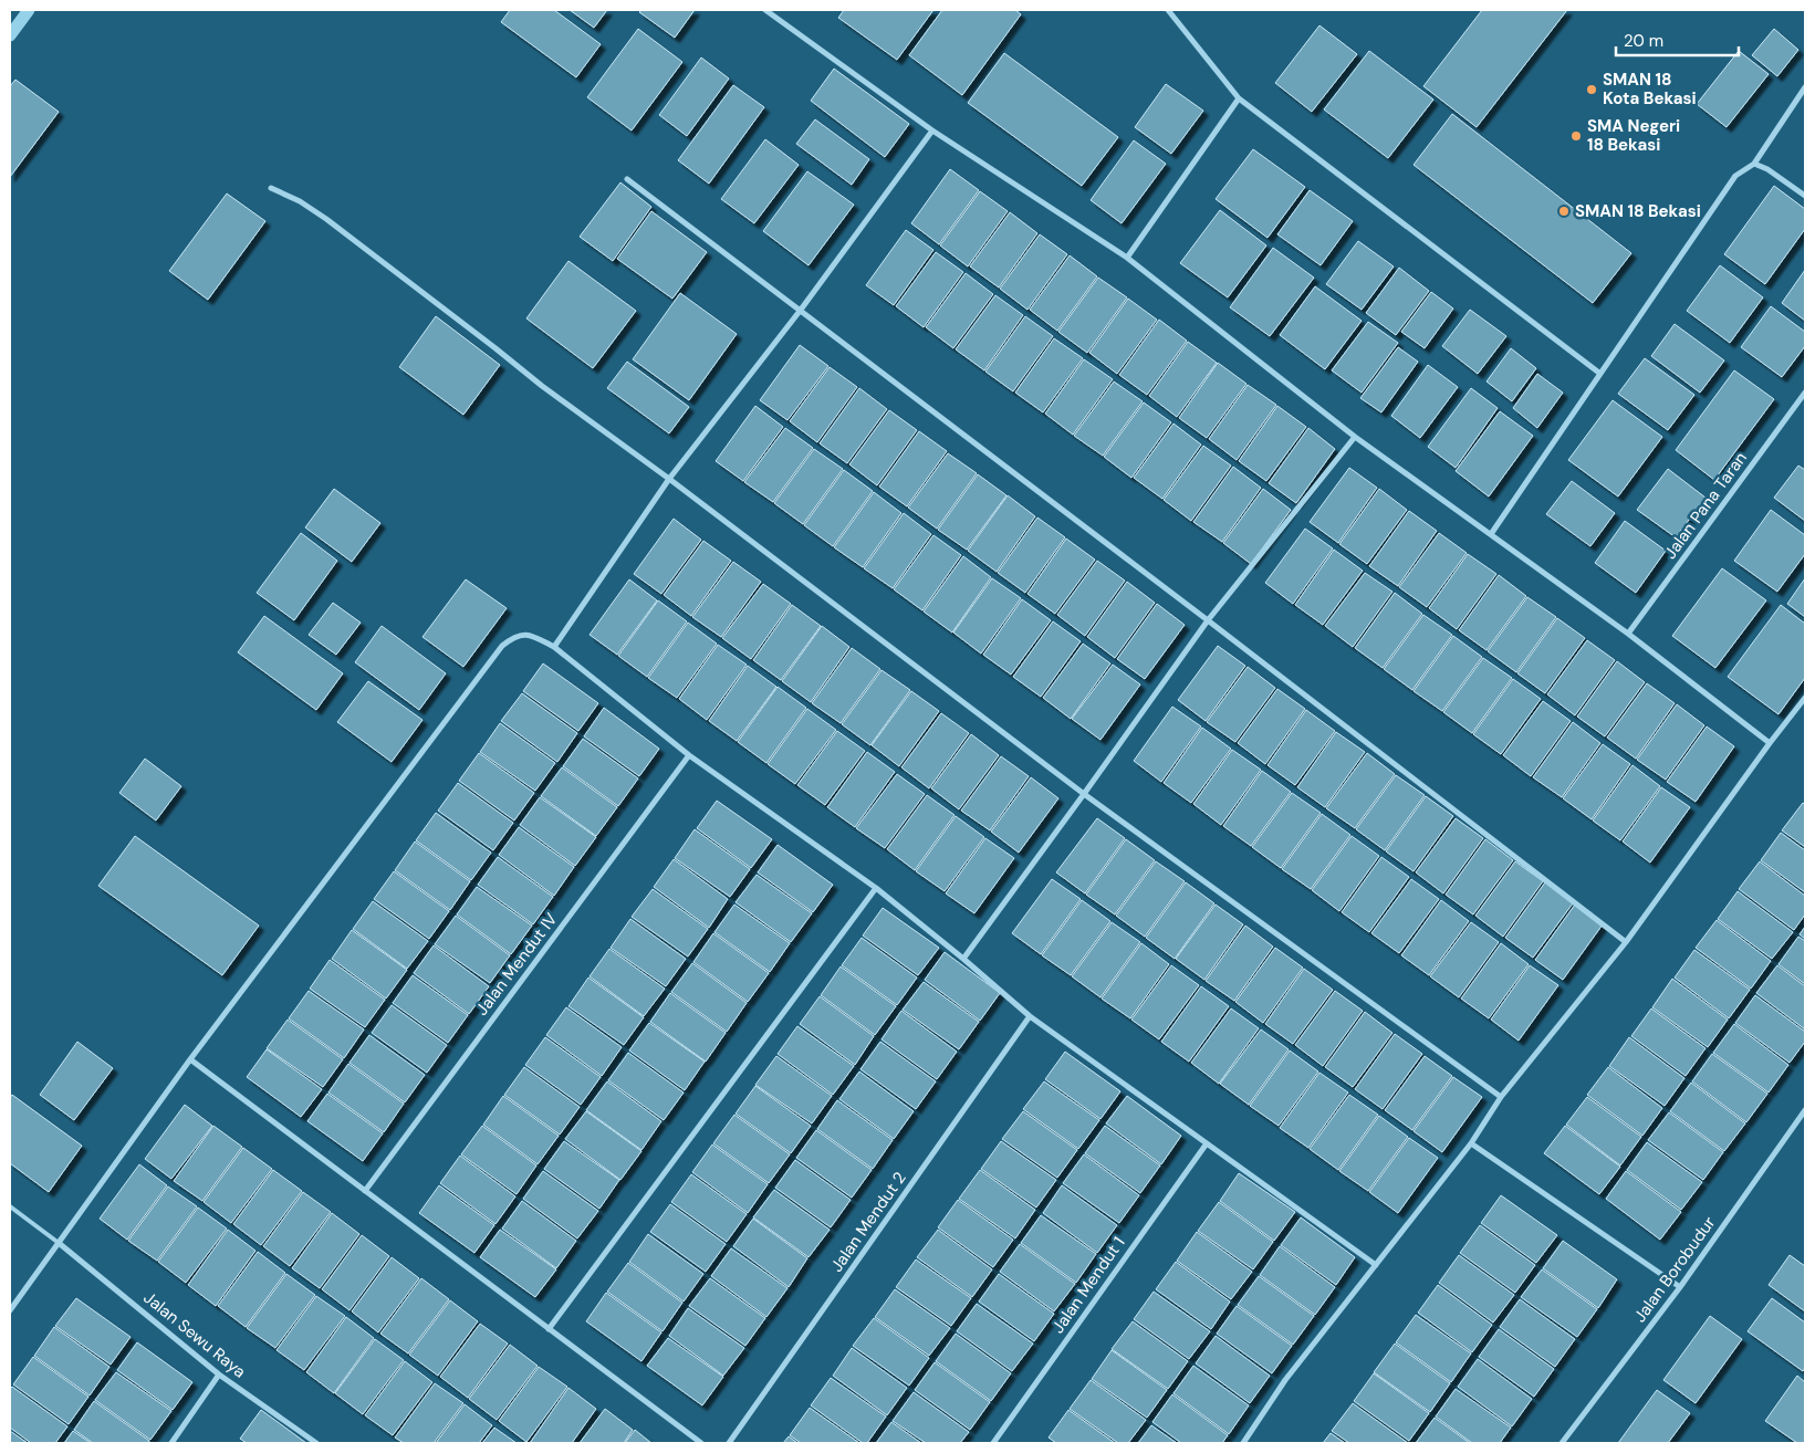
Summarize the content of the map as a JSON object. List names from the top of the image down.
{
  "streets": {
    "street": [
      "Jalan Pana Taran",
      "Jalan Mendut IV",
      "Jalan Mendut 2",
      "Jalan Borobudur",
      "Jalan Mendut 1",
      "Jalan Sewu Raya"
    ]
  },
  "places": ["SMAN 18 Kota Bekasi", "SMA Negeri 18 Bekasi", "SMAN 18 Bekasi"],
  "scale_bar": "20 m"
}
